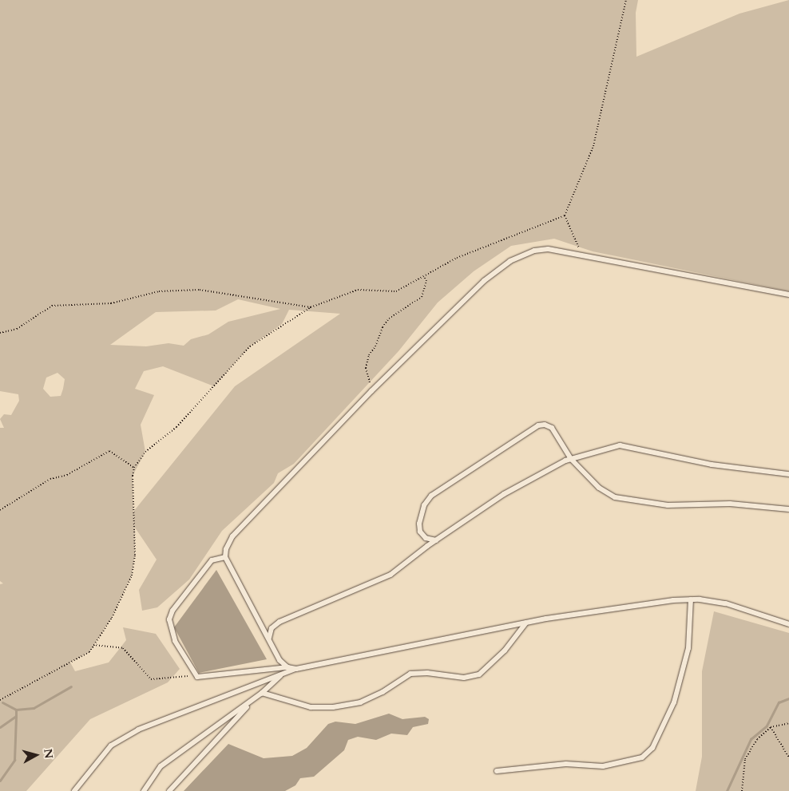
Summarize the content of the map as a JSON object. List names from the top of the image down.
{
  "north": "right"
}
